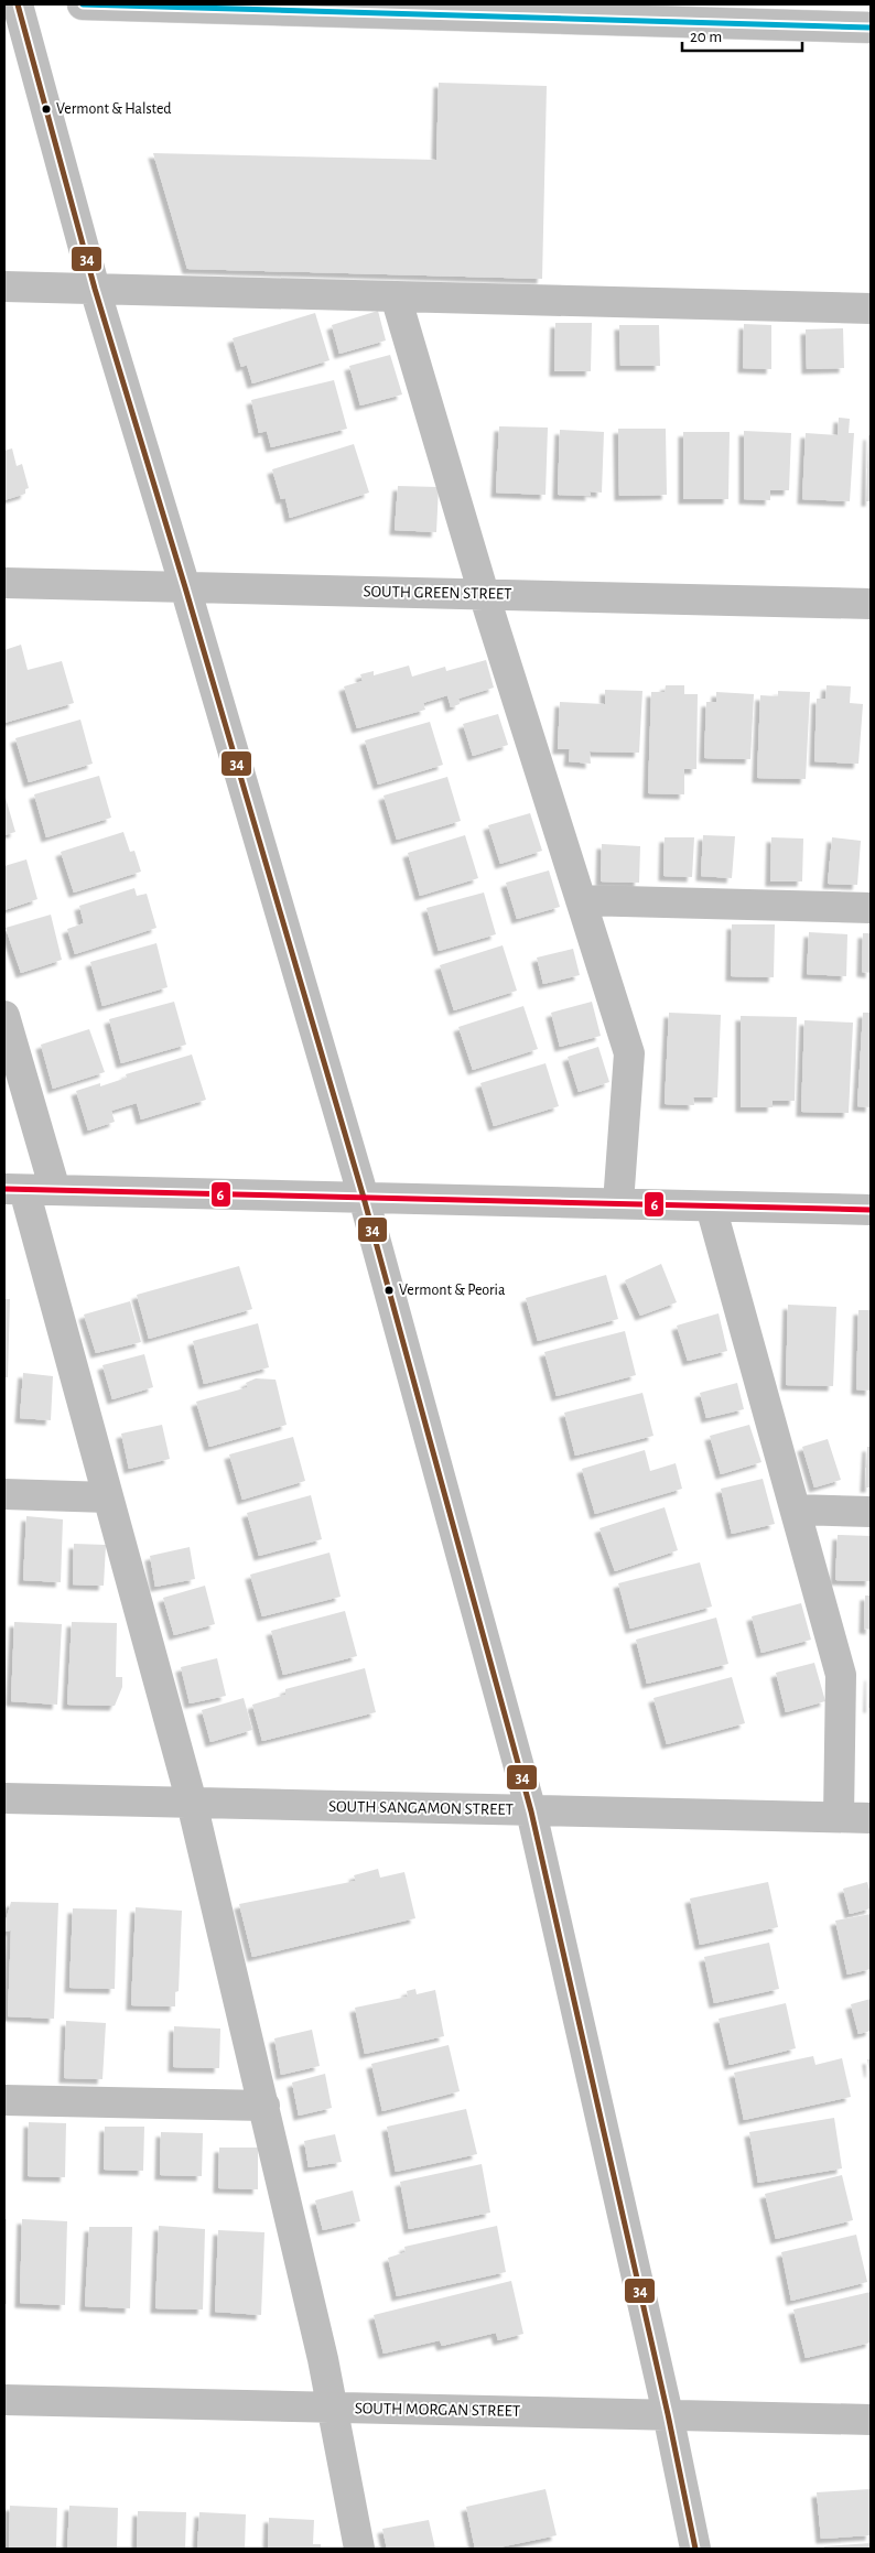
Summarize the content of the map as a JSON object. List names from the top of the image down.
{
  "streets": {
    "street": ["SOUTH GREEN STREET", "SOUTH SANGAMON STREET", "SOUTH MORGAN STREET"]
  },
  "places": ["Vermont & Halsted", "Vermont & Peoria"],
  "lines": ["transit line 34", "transit line 6"],
  "scale_bar": "20 m"
}
